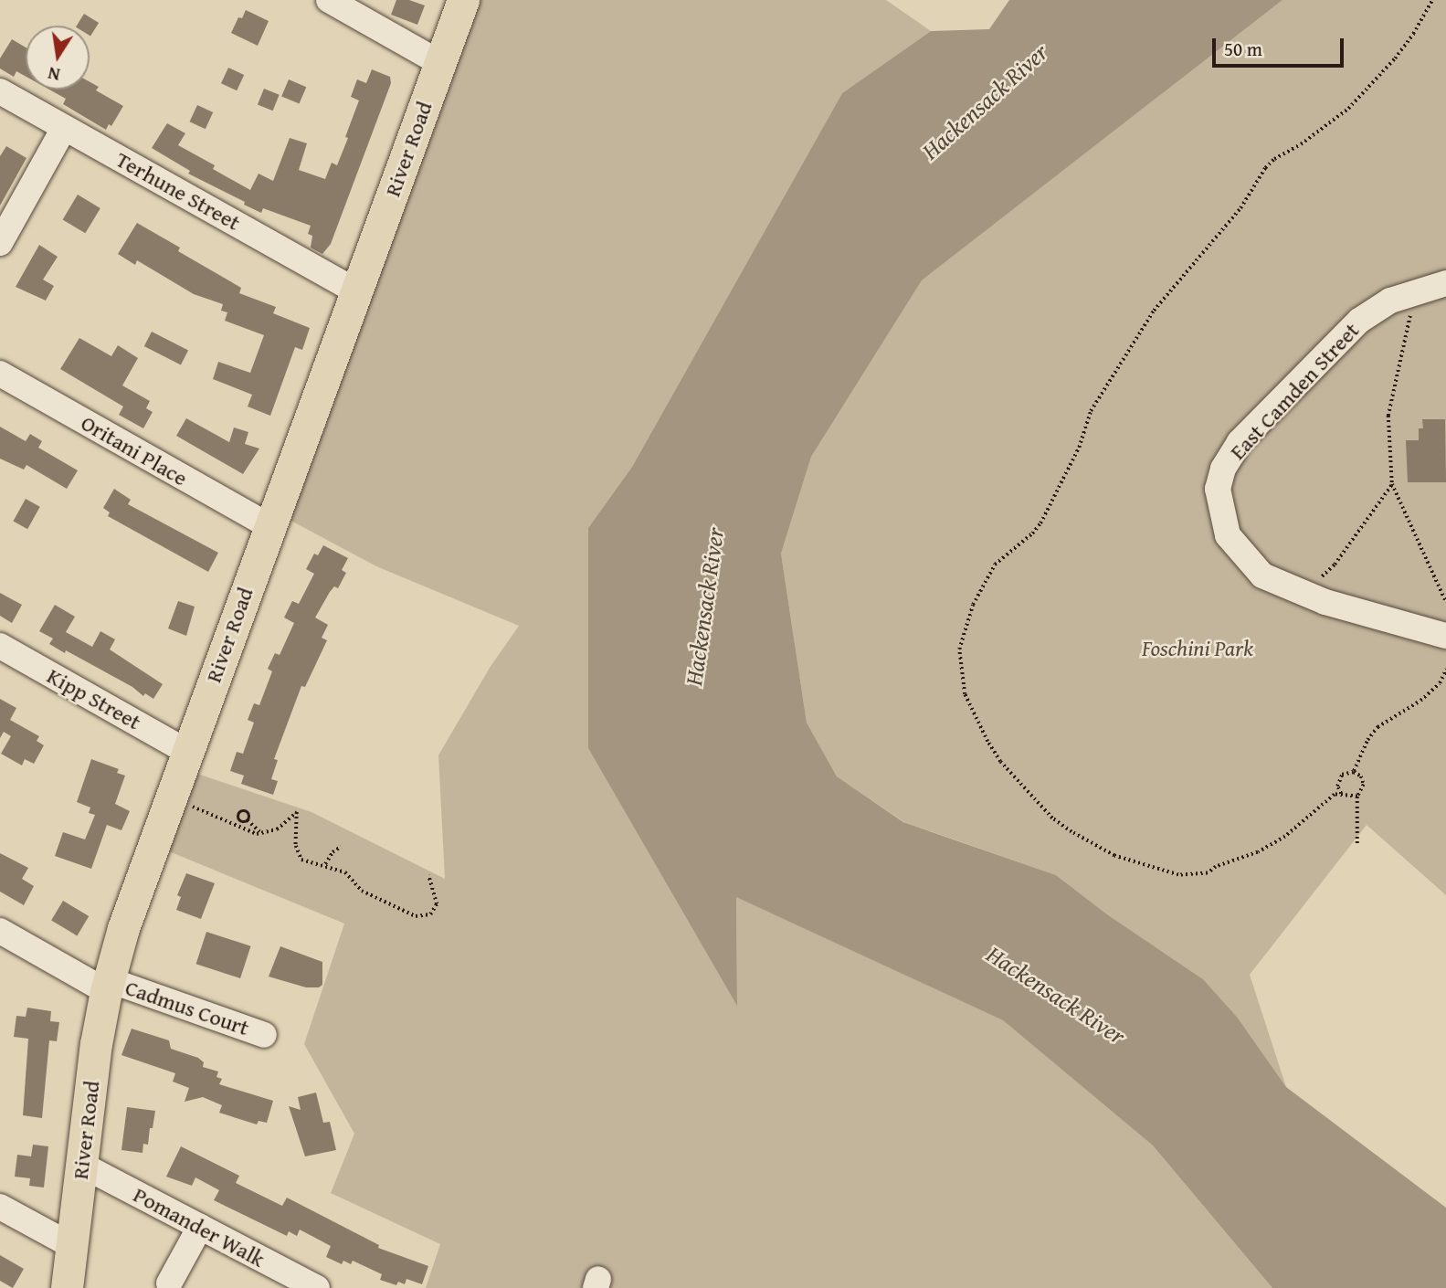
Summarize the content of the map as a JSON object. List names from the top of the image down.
{
  "streets": {
    "main road": ["River Road"],
    "street": [
      "Terhune Street",
      "East Camden Street",
      "Oritani Place",
      "Kipp Street",
      "Cadmus Court",
      "Pomander Walk"
    ]
  },
  "crossings": [
    ["River Road", "Terhune Street"],
    ["River Road", "Oritani Place"],
    ["River Road", "Kipp Street"],
    ["River Road", "Cadmus Court"],
    ["River Road", "Pomander Walk"]
  ],
  "water": ["Hackensack River"],
  "parks": ["Foschini Park"],
  "scale_bar": "50 m",
  "north": "bottom"
}
